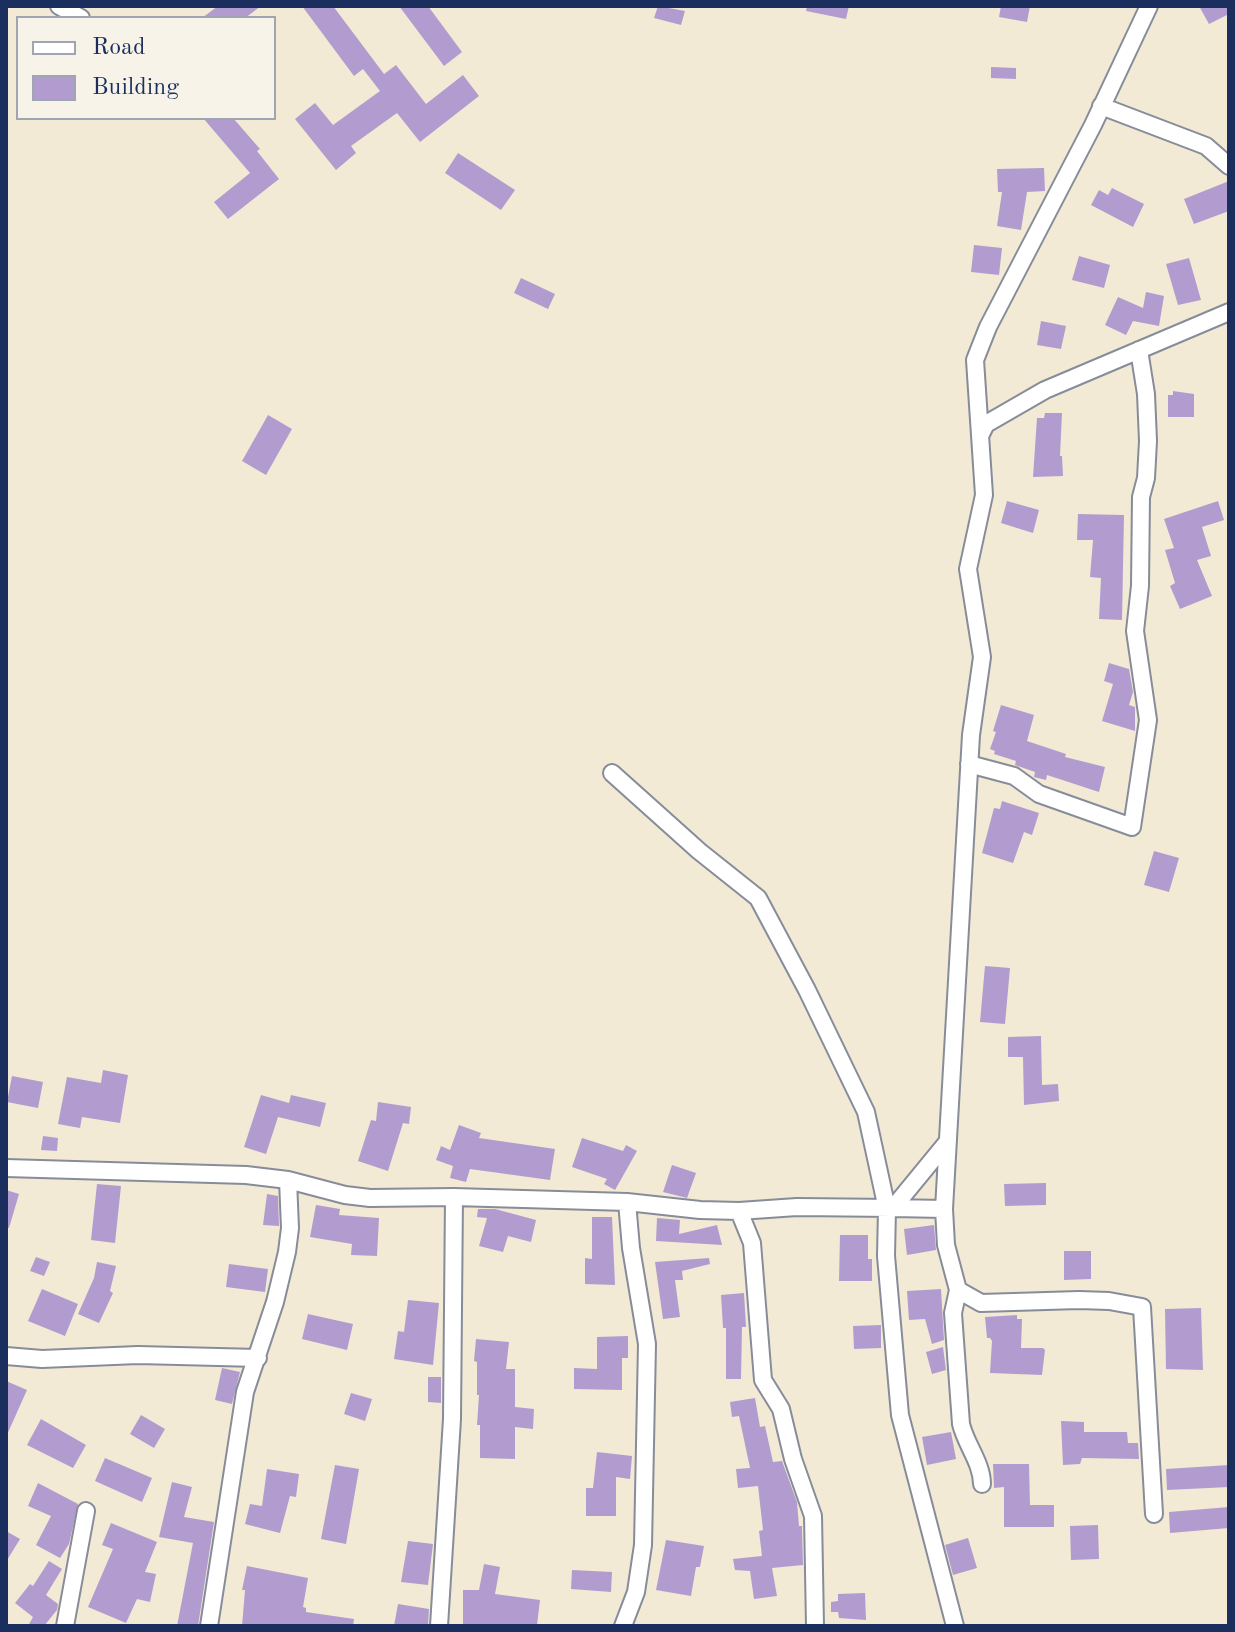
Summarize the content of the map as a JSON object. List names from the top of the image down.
{
  "legend": ["Road", "Building"]
}
